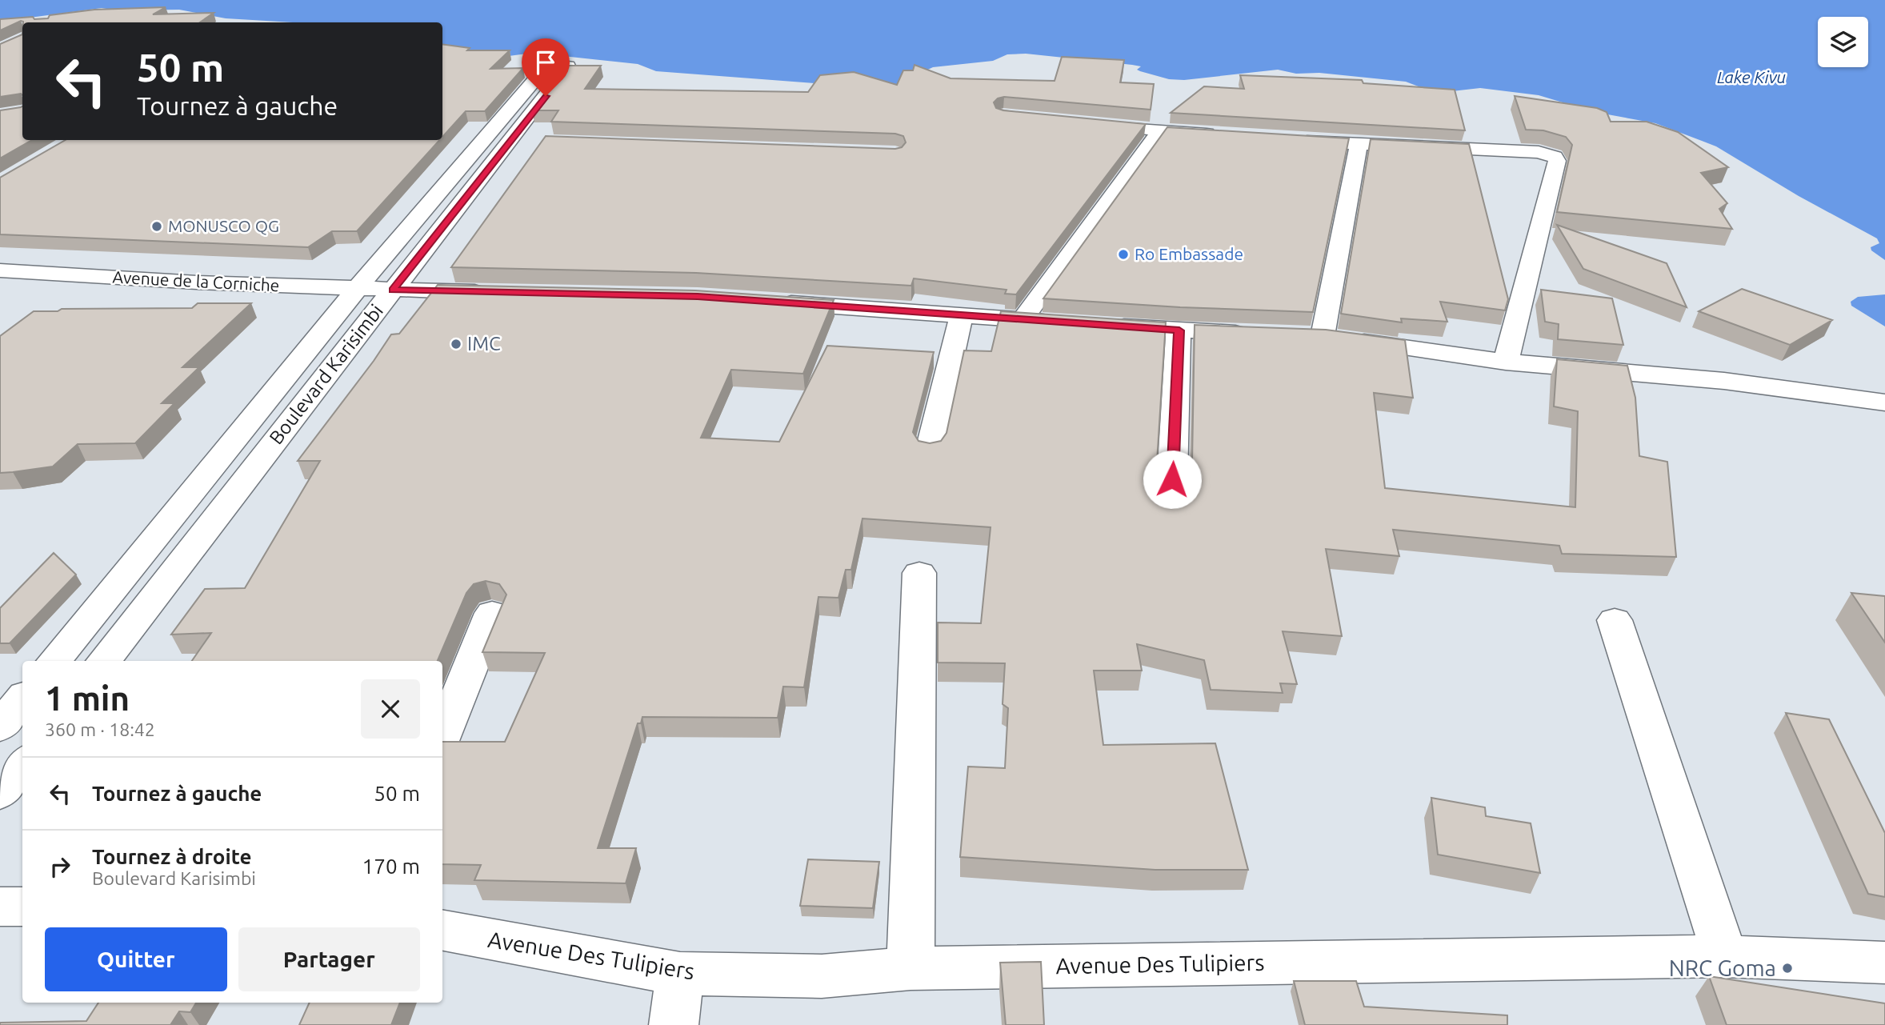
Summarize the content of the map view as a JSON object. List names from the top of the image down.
{
  "streets": {
    "street": ["Avenue de la Corniche", "Boulevard Karisimbi", "Avenue Des Tulipiers"]
  },
  "crossings": [
    ["Avenue de la Corniche", "Boulevard Karisimbi"]
  ],
  "water": ["Lake Kivu"],
  "places": [
    "MONUSCO QG",
    "Ro Embassade",
    "IMC",
    "NRC Goma"
  ],
  "page": {
    "turn": ["50 m", "Tournez à gauche"],
    "heading": ["1 min", "360 m · 18:42"],
    "list": [
      {
        "name": "Tournez à gauche",
        "value": "50 m"
      },
      {
        "name": "Tournez à droite",
        "note": "Boulevard Karisimbi",
        "value": "170 m"
      }
    ],
    "buttons": ["Quitter", "Partager"]
  }
}
